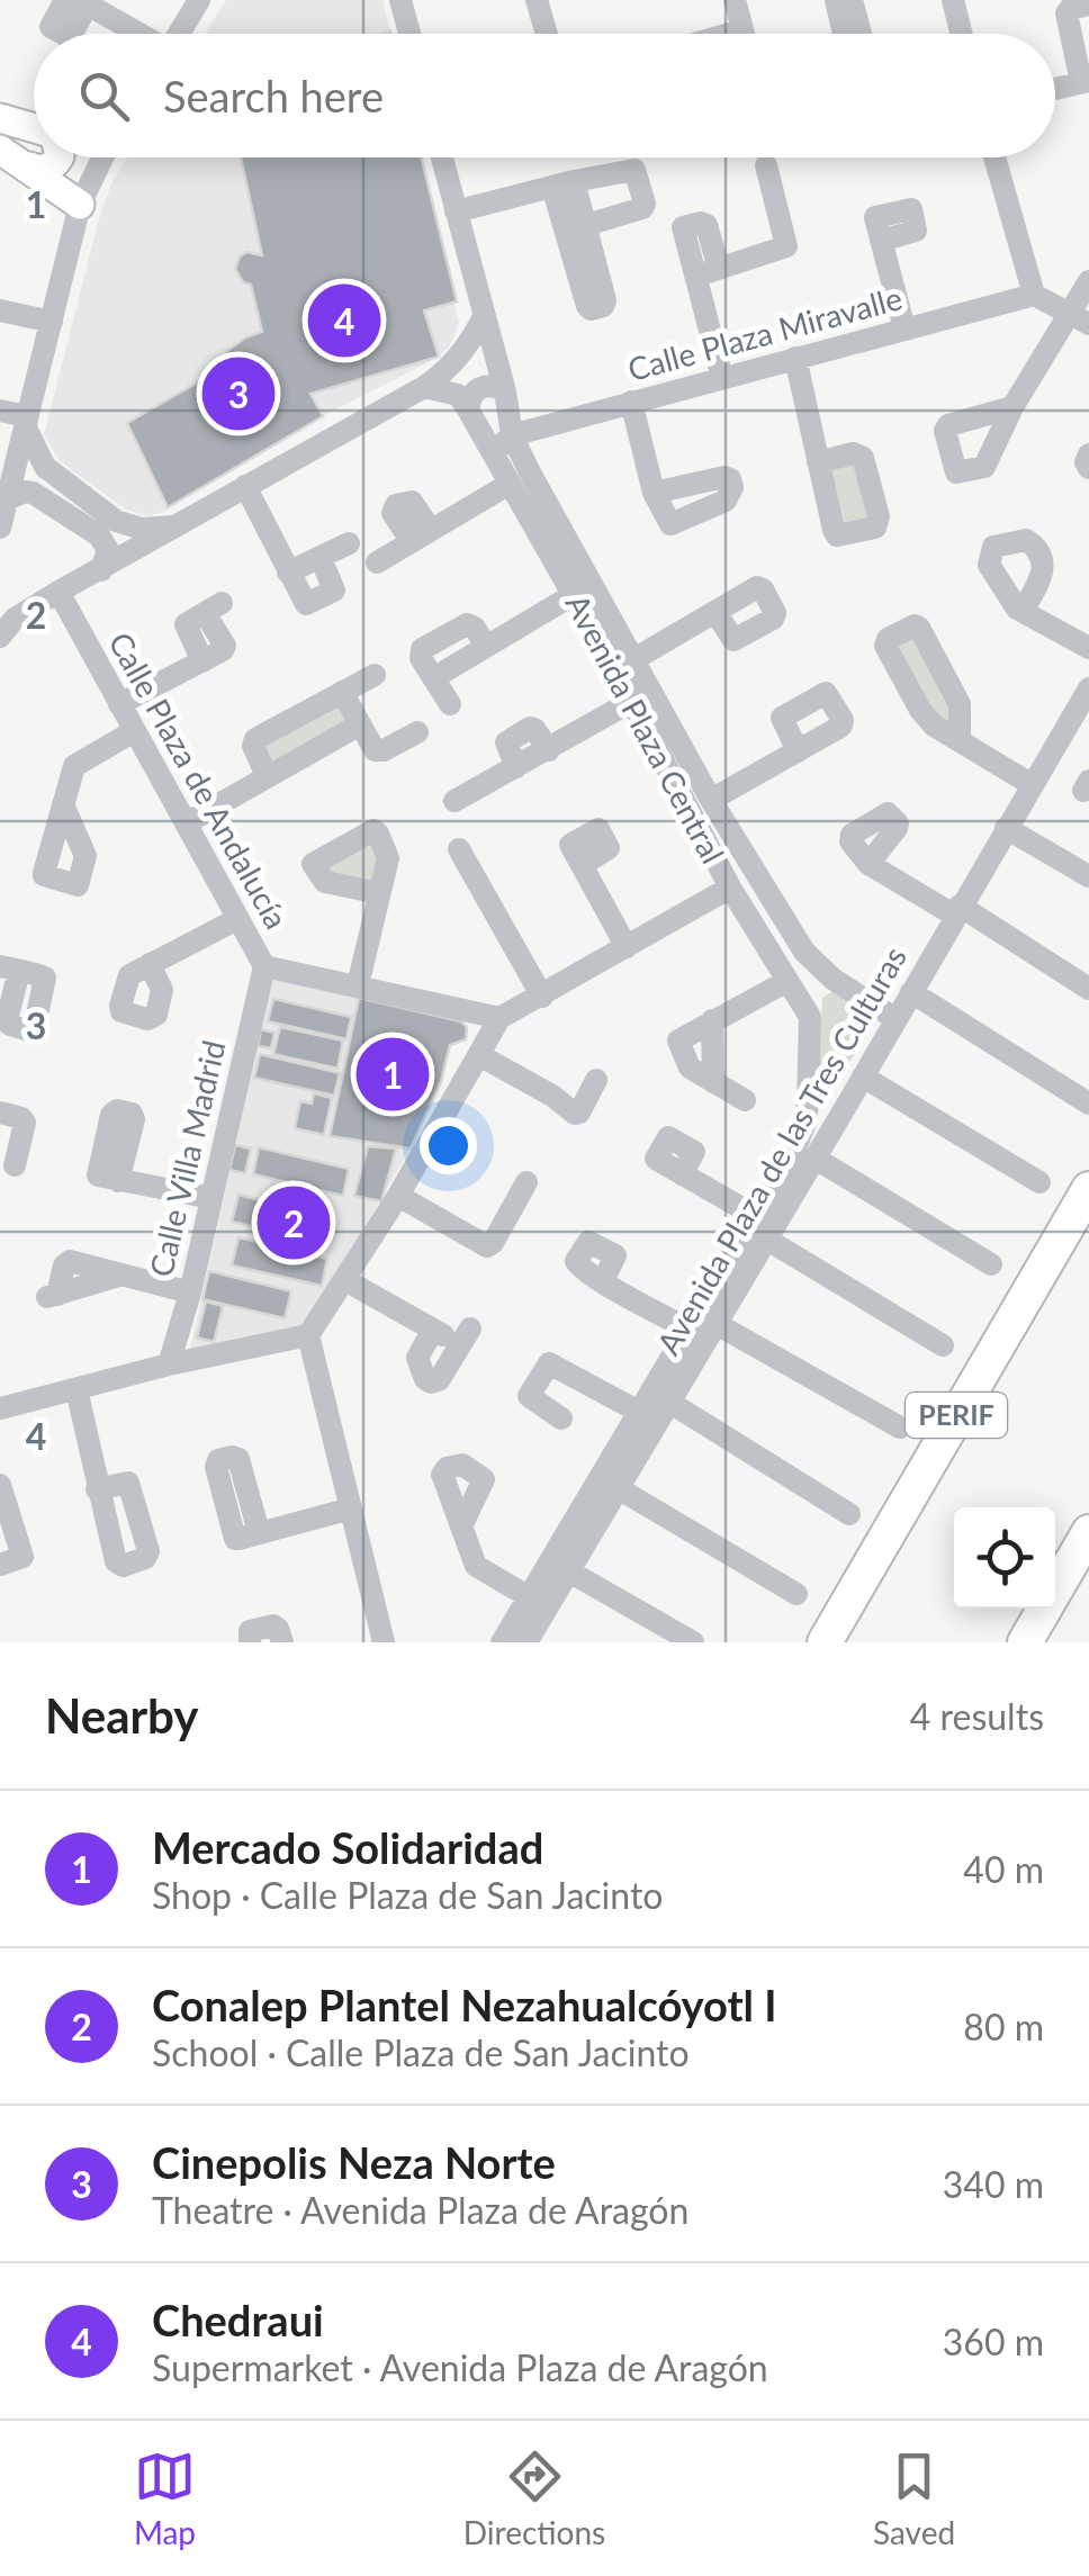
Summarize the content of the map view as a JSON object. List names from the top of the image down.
{
  "streets": {
    "highway": ["PERIF"],
    "street": [
      "Calle Plaza Miravalle",
      "Avenida Plaza Central",
      "Calle Plaza de Andalucía",
      "Avenida Plaza de las Tres Culturas",
      "Calle Villa Madrid"
    ]
  },
  "crossings": [
    ["Calle Plaza Miravalle", "Avenida Plaza Central"],
    ["Avenida Plaza Central", "Avenida Plaza de las Tres Culturas"],
    ["Calle Plaza de Andalucía", "Calle Villa Madrid"]
  ],
  "page": {
    "search": "Search here",
    "pins": [
      "4",
      "3",
      "1",
      "2"
    ],
    "heading": ["Nearby", "4 results"],
    "list": [
      {
        "mark": "1",
        "name": "Mercado Solidaridad",
        "note": "Shop · Calle Plaza de San Jacinto",
        "value": "40 m"
      },
      {
        "mark": "2",
        "name": "Conalep Plantel Nezahualcóyotl I",
        "note": "School · Calle Plaza de San Jacinto",
        "value": "80 m"
      },
      {
        "mark": "3",
        "name": "Cinepolis Neza Norte",
        "note": "Theatre · Avenida Plaza de Aragón",
        "value": "340 m"
      },
      {
        "mark": "4",
        "name": "Chedraui",
        "note": "Supermarket · Avenida Plaza de Aragón",
        "value": "360 m"
      }
    ],
    "nav": ["Map", "Directions", "Saved"]
  },
  "grid": {
    "rows": [
      "1",
      "2",
      "3",
      "4"
    ]
  }
}
